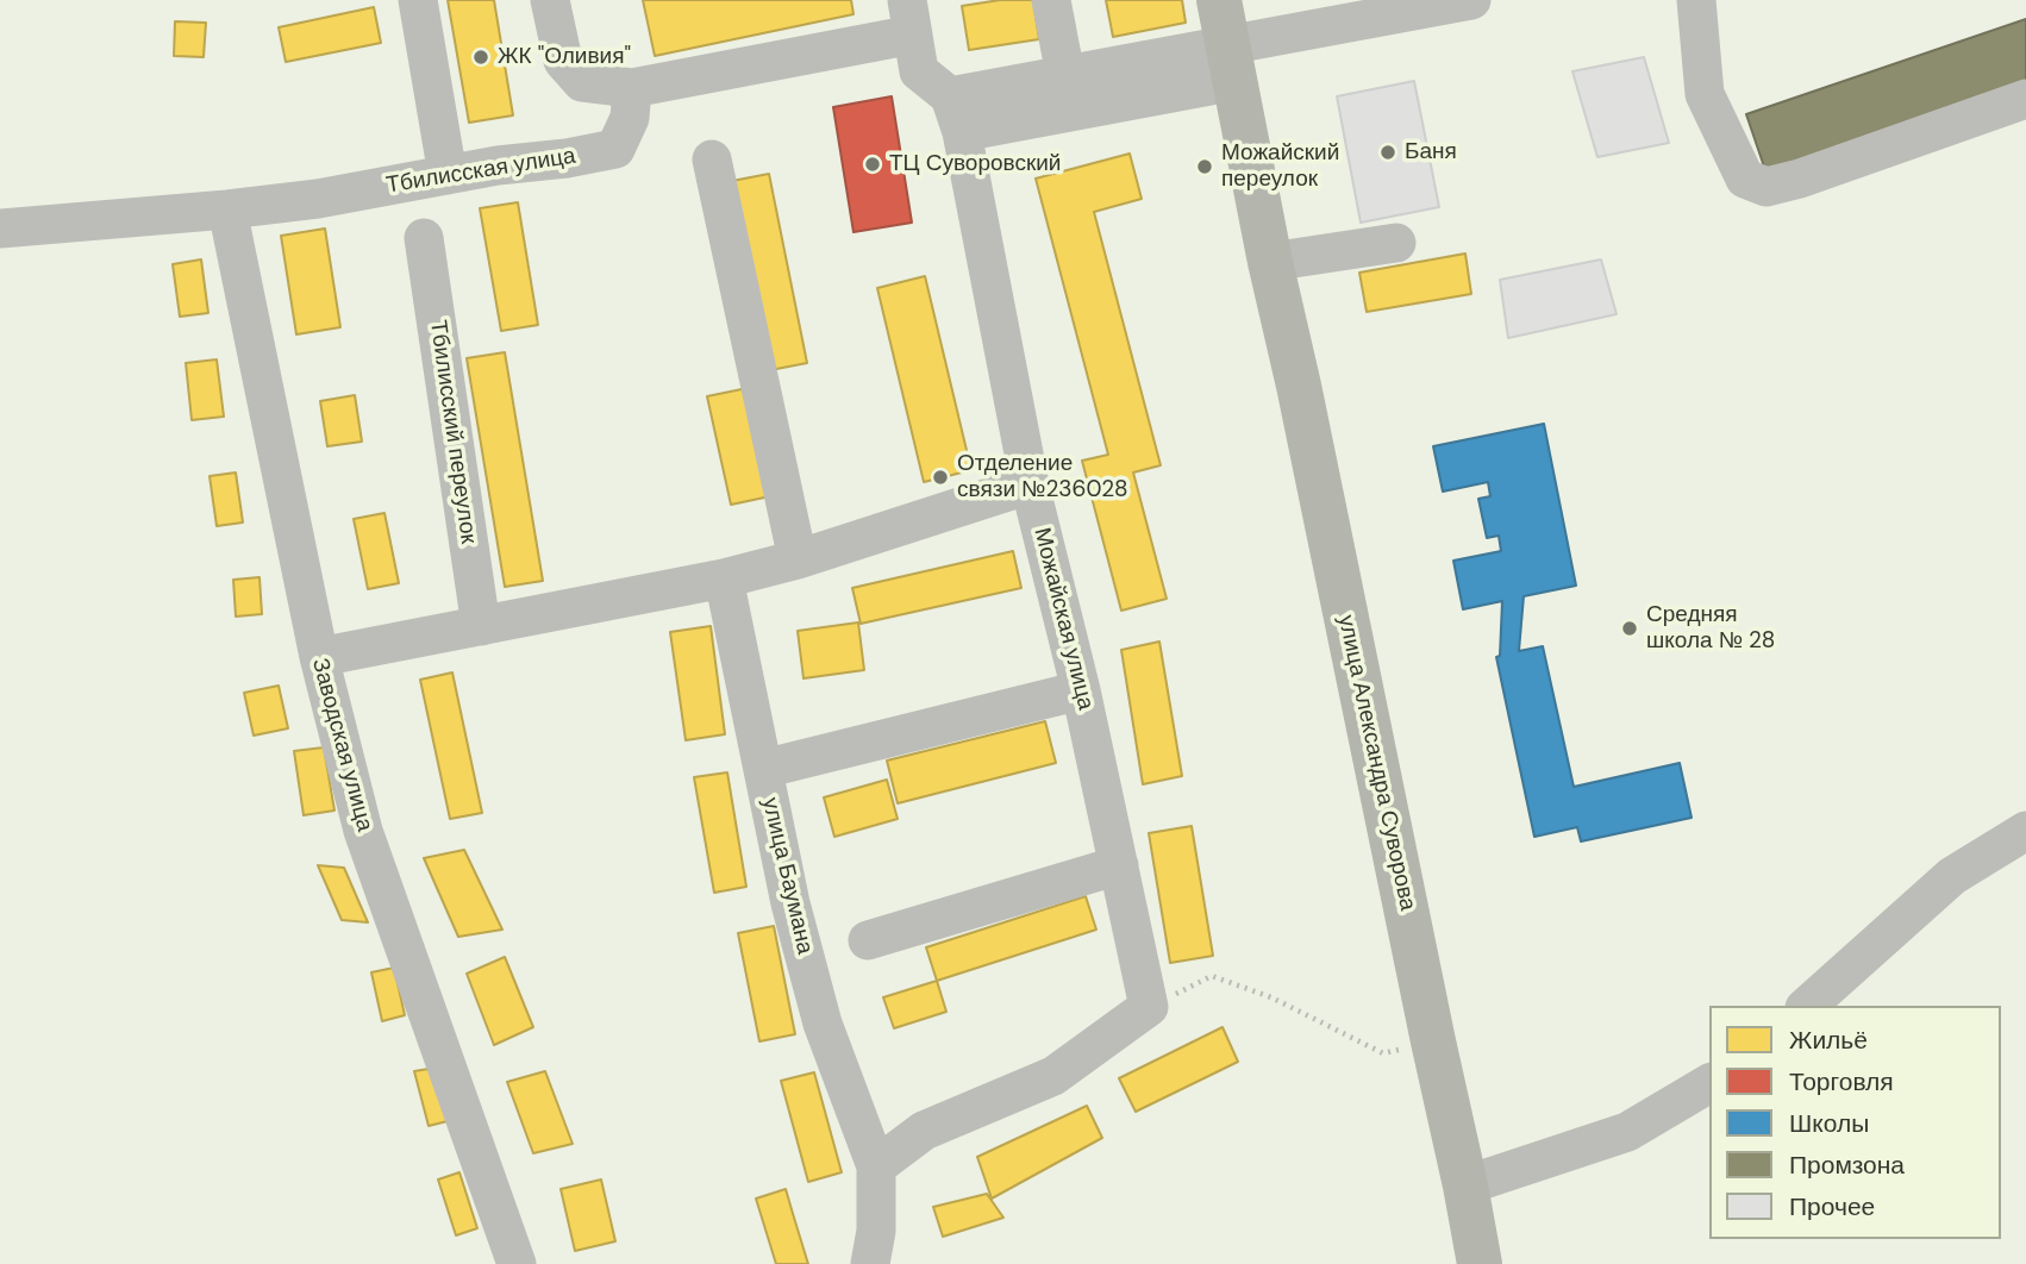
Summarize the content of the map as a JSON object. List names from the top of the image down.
{
  "streets": {
    "main road": ["улица Александра Суворова"],
    "street": [
      "Тбилисская улица",
      "Тбилисский переулок",
      "Можайская улица",
      "Заводская улица",
      "улица Баумана"
    ]
  },
  "crossings": [
    ["Тбилисская улица", "Заводская улица"]
  ],
  "places": [
    "ЖК \"Оливия\"",
    "Баня",
    "ТЦ Суворовский",
    "Можайский переулок",
    "Отделение связи №236028",
    "Средняя школа № 28"
  ],
  "legend": [
    "Жильё",
    "Торговля",
    "Школы",
    "Промзона",
    "Прочее"
  ]
}
